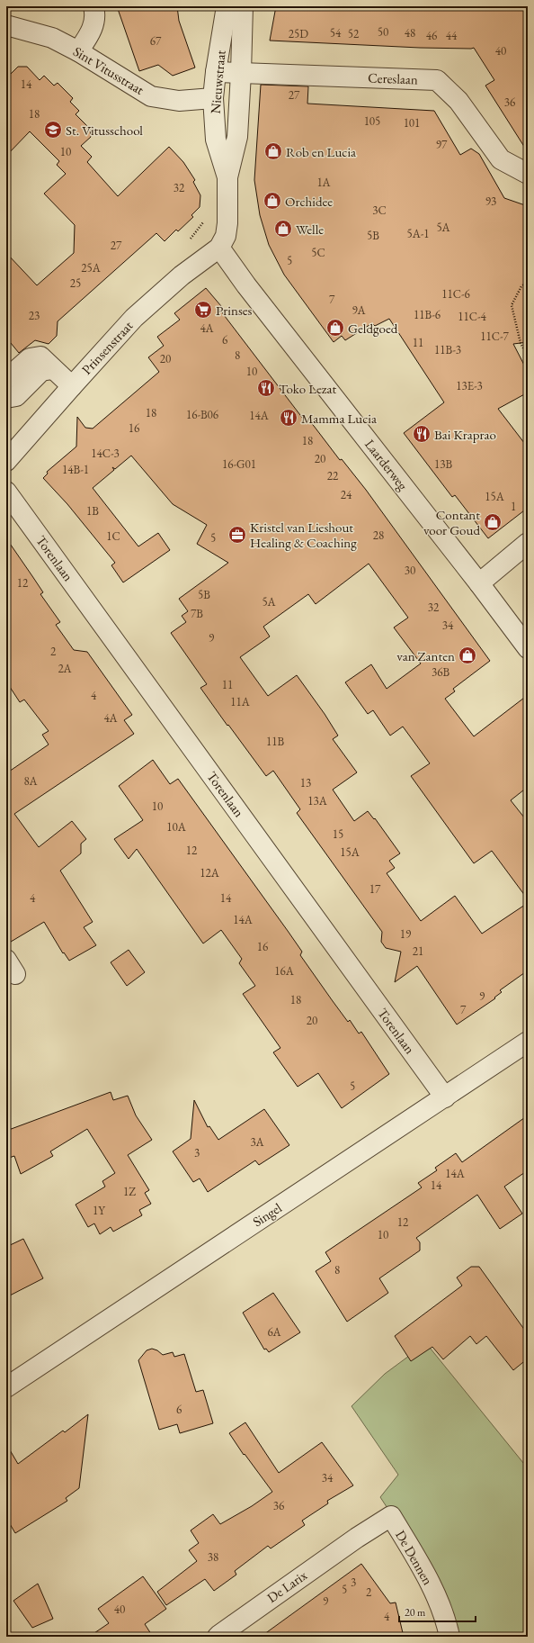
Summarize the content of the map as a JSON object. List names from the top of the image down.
{
  "streets": {
    "street": [
      "Sint Vitusstraat",
      "Cereslaan",
      "Nieuwstraat",
      "Prinsenstraat",
      "Laarderweg",
      "Torenlaan",
      "Singel",
      "De Dennen",
      "De Larix"
    ]
  },
  "crossings": [
    ["Sint Vitusstraat", "Nieuwstraat"],
    ["Cereslaan", "Nieuwstraat"],
    ["Nieuwstraat", "Prinsenstraat"],
    ["Nieuwstraat", "Laarderweg"],
    ["Prinsenstraat", "Laarderweg"],
    ["Torenlaan", "Singel"],
    ["De Dennen", "De Larix"]
  ],
  "places": {
    "school or university": ["St. Vitusschool"],
    "shop": [
      "Rob en Lucia",
      "Orchidee",
      "Welle",
      "Geldgoed",
      "Contant voor Goud",
      "van Zanten"
    ],
    "supermarket": ["Prinses"],
    "restaurant": ["Toko Lezat", "Mamma Lucia", "Bai Kraprao"],
    "office": ["Kristel van Lieshout Healing & Coaching"]
  },
  "house_numbers": [
    "50",
    "54",
    "48",
    "25D",
    "52",
    "46",
    "44",
    "67",
    "40",
    "14",
    "27",
    "36",
    "18",
    "105",
    "101",
    "97",
    "10",
    "1A",
    "32",
    "93",
    "3C",
    "5A",
    "5A-1",
    "5B",
    "27",
    "5C",
    "5",
    "25A",
    "25",
    "11C-6",
    "7",
    "9A",
    "11B-6",
    "23",
    "11C-4",
    "4A",
    "11C-7",
    "6",
    "11",
    "11B-3",
    "8",
    "20",
    "10",
    "13E-3",
    "18",
    "16-B06",
    "14A",
    "16",
    "18",
    "14C-3",
    "20",
    "16-G01",
    "13B",
    "14B-1",
    "22",
    "24",
    "15A",
    "1",
    "1B",
    "28",
    "1C",
    "5",
    "30",
    "12",
    "5B",
    "5A",
    "32",
    "7B",
    "34",
    "9",
    "2",
    "2A",
    "36B",
    "11",
    "4",
    "11A",
    "4A",
    "11B",
    "8A",
    "13",
    "13A",
    "10",
    "10A",
    "15",
    "12",
    "15A",
    "12A",
    "17",
    "4",
    "14",
    "14A",
    "19",
    "16",
    "21",
    "16A",
    "9",
    "18",
    "7",
    "20",
    "5",
    "3A",
    "3",
    "14A",
    "14",
    "1Z",
    "1Y",
    "12",
    "10",
    "8",
    "6A",
    "6",
    "34",
    "36",
    "38",
    "3",
    "5",
    "2",
    "9",
    "40",
    "4"
  ],
  "scale_bar": "20 m"
}
